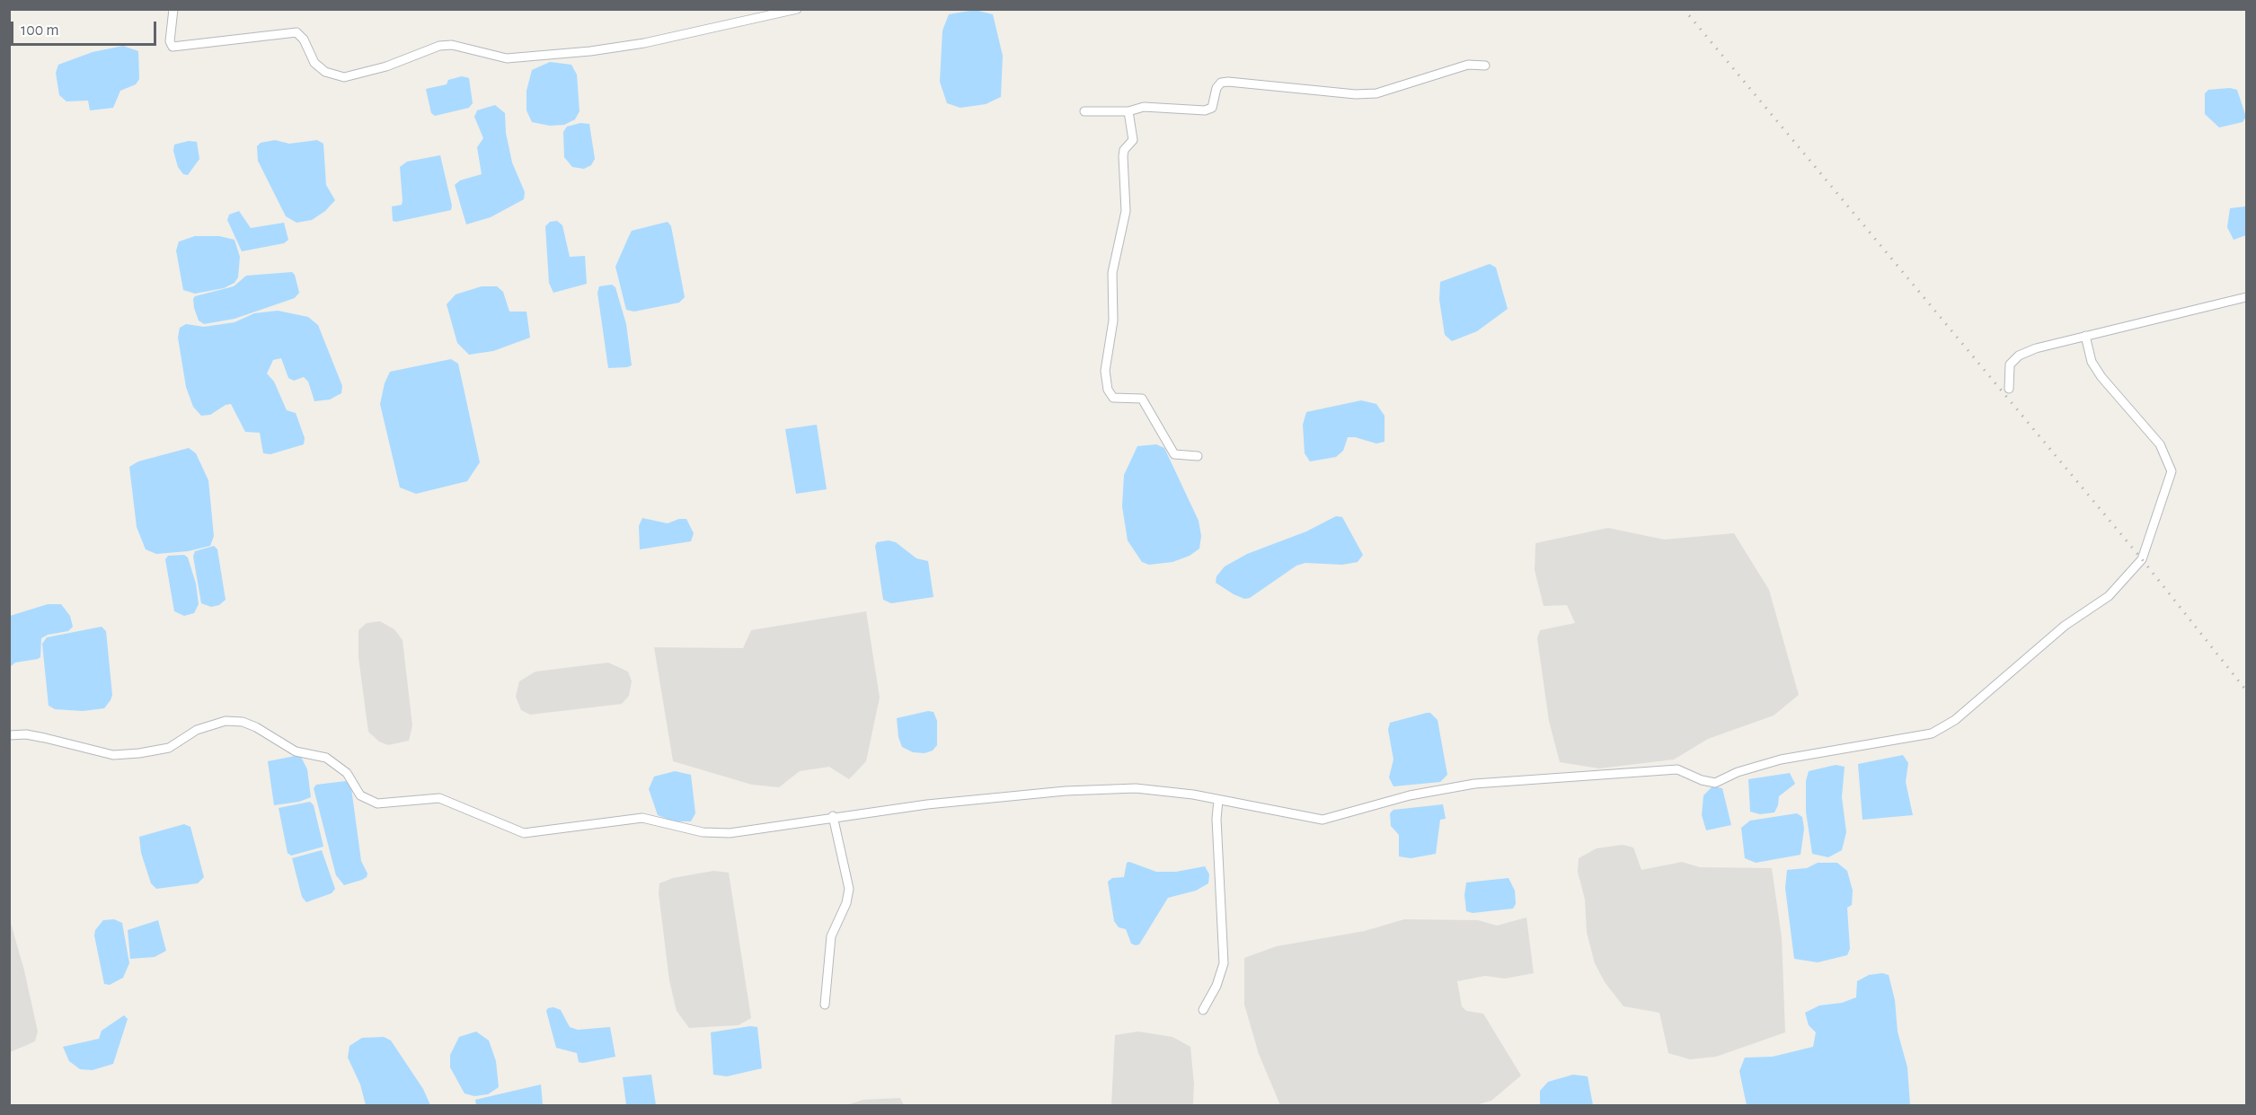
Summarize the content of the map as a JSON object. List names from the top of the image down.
{
  "scale_bar": "100 m"
}
